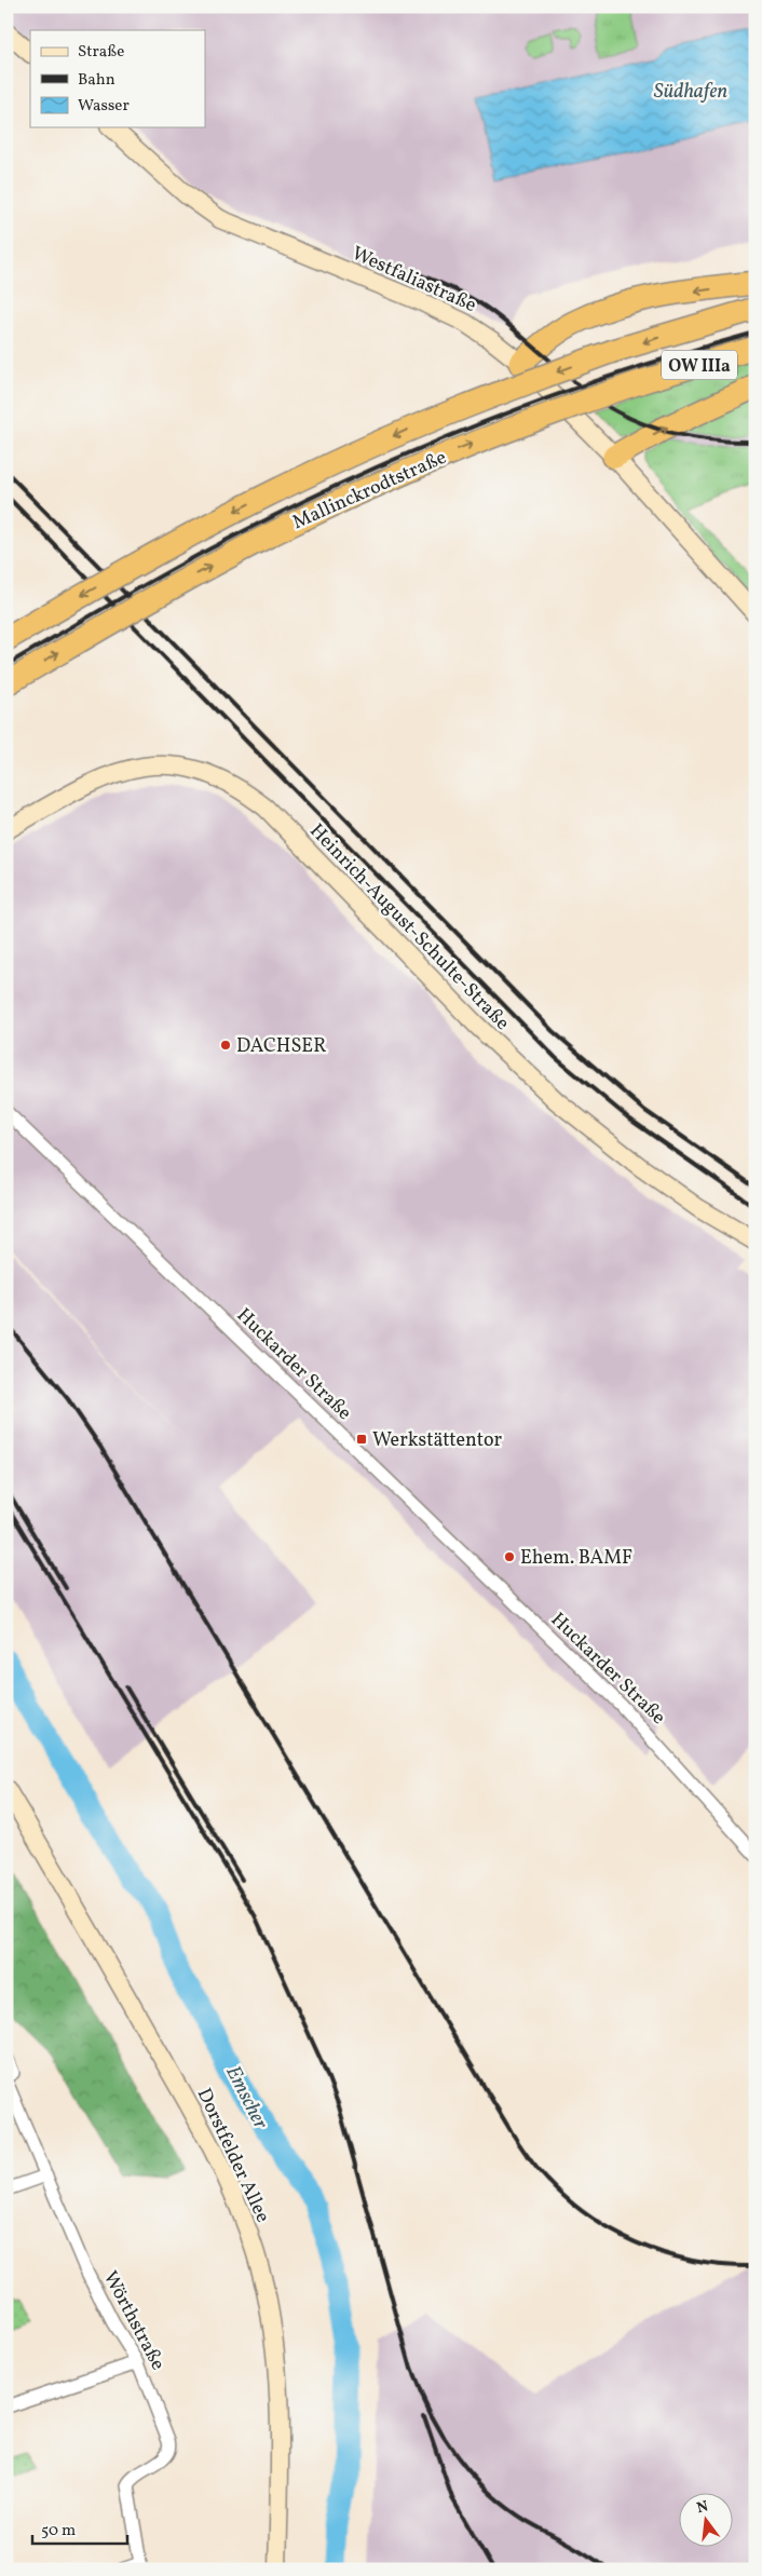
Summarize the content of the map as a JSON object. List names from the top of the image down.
{
  "streets": {
    "highway": ["OW IIIa", "Mallinckrodtstraße"],
    "street": [
      "Westfaliastraße",
      "Heinrich-August-Schulte-Straße",
      "Huckarder Straße",
      "Dorstfelder Allee",
      "Wörthstraße"
    ]
  },
  "water": ["Südhafen", "Emscher"],
  "places": {
    "other": ["DACHSER", "Ehem. BAMF"],
    "transit": ["Werkstättentor"]
  },
  "legend": ["Straße", "Bahn", "Wasser"],
  "scale_bar": "50 m",
  "north": "top"
}
